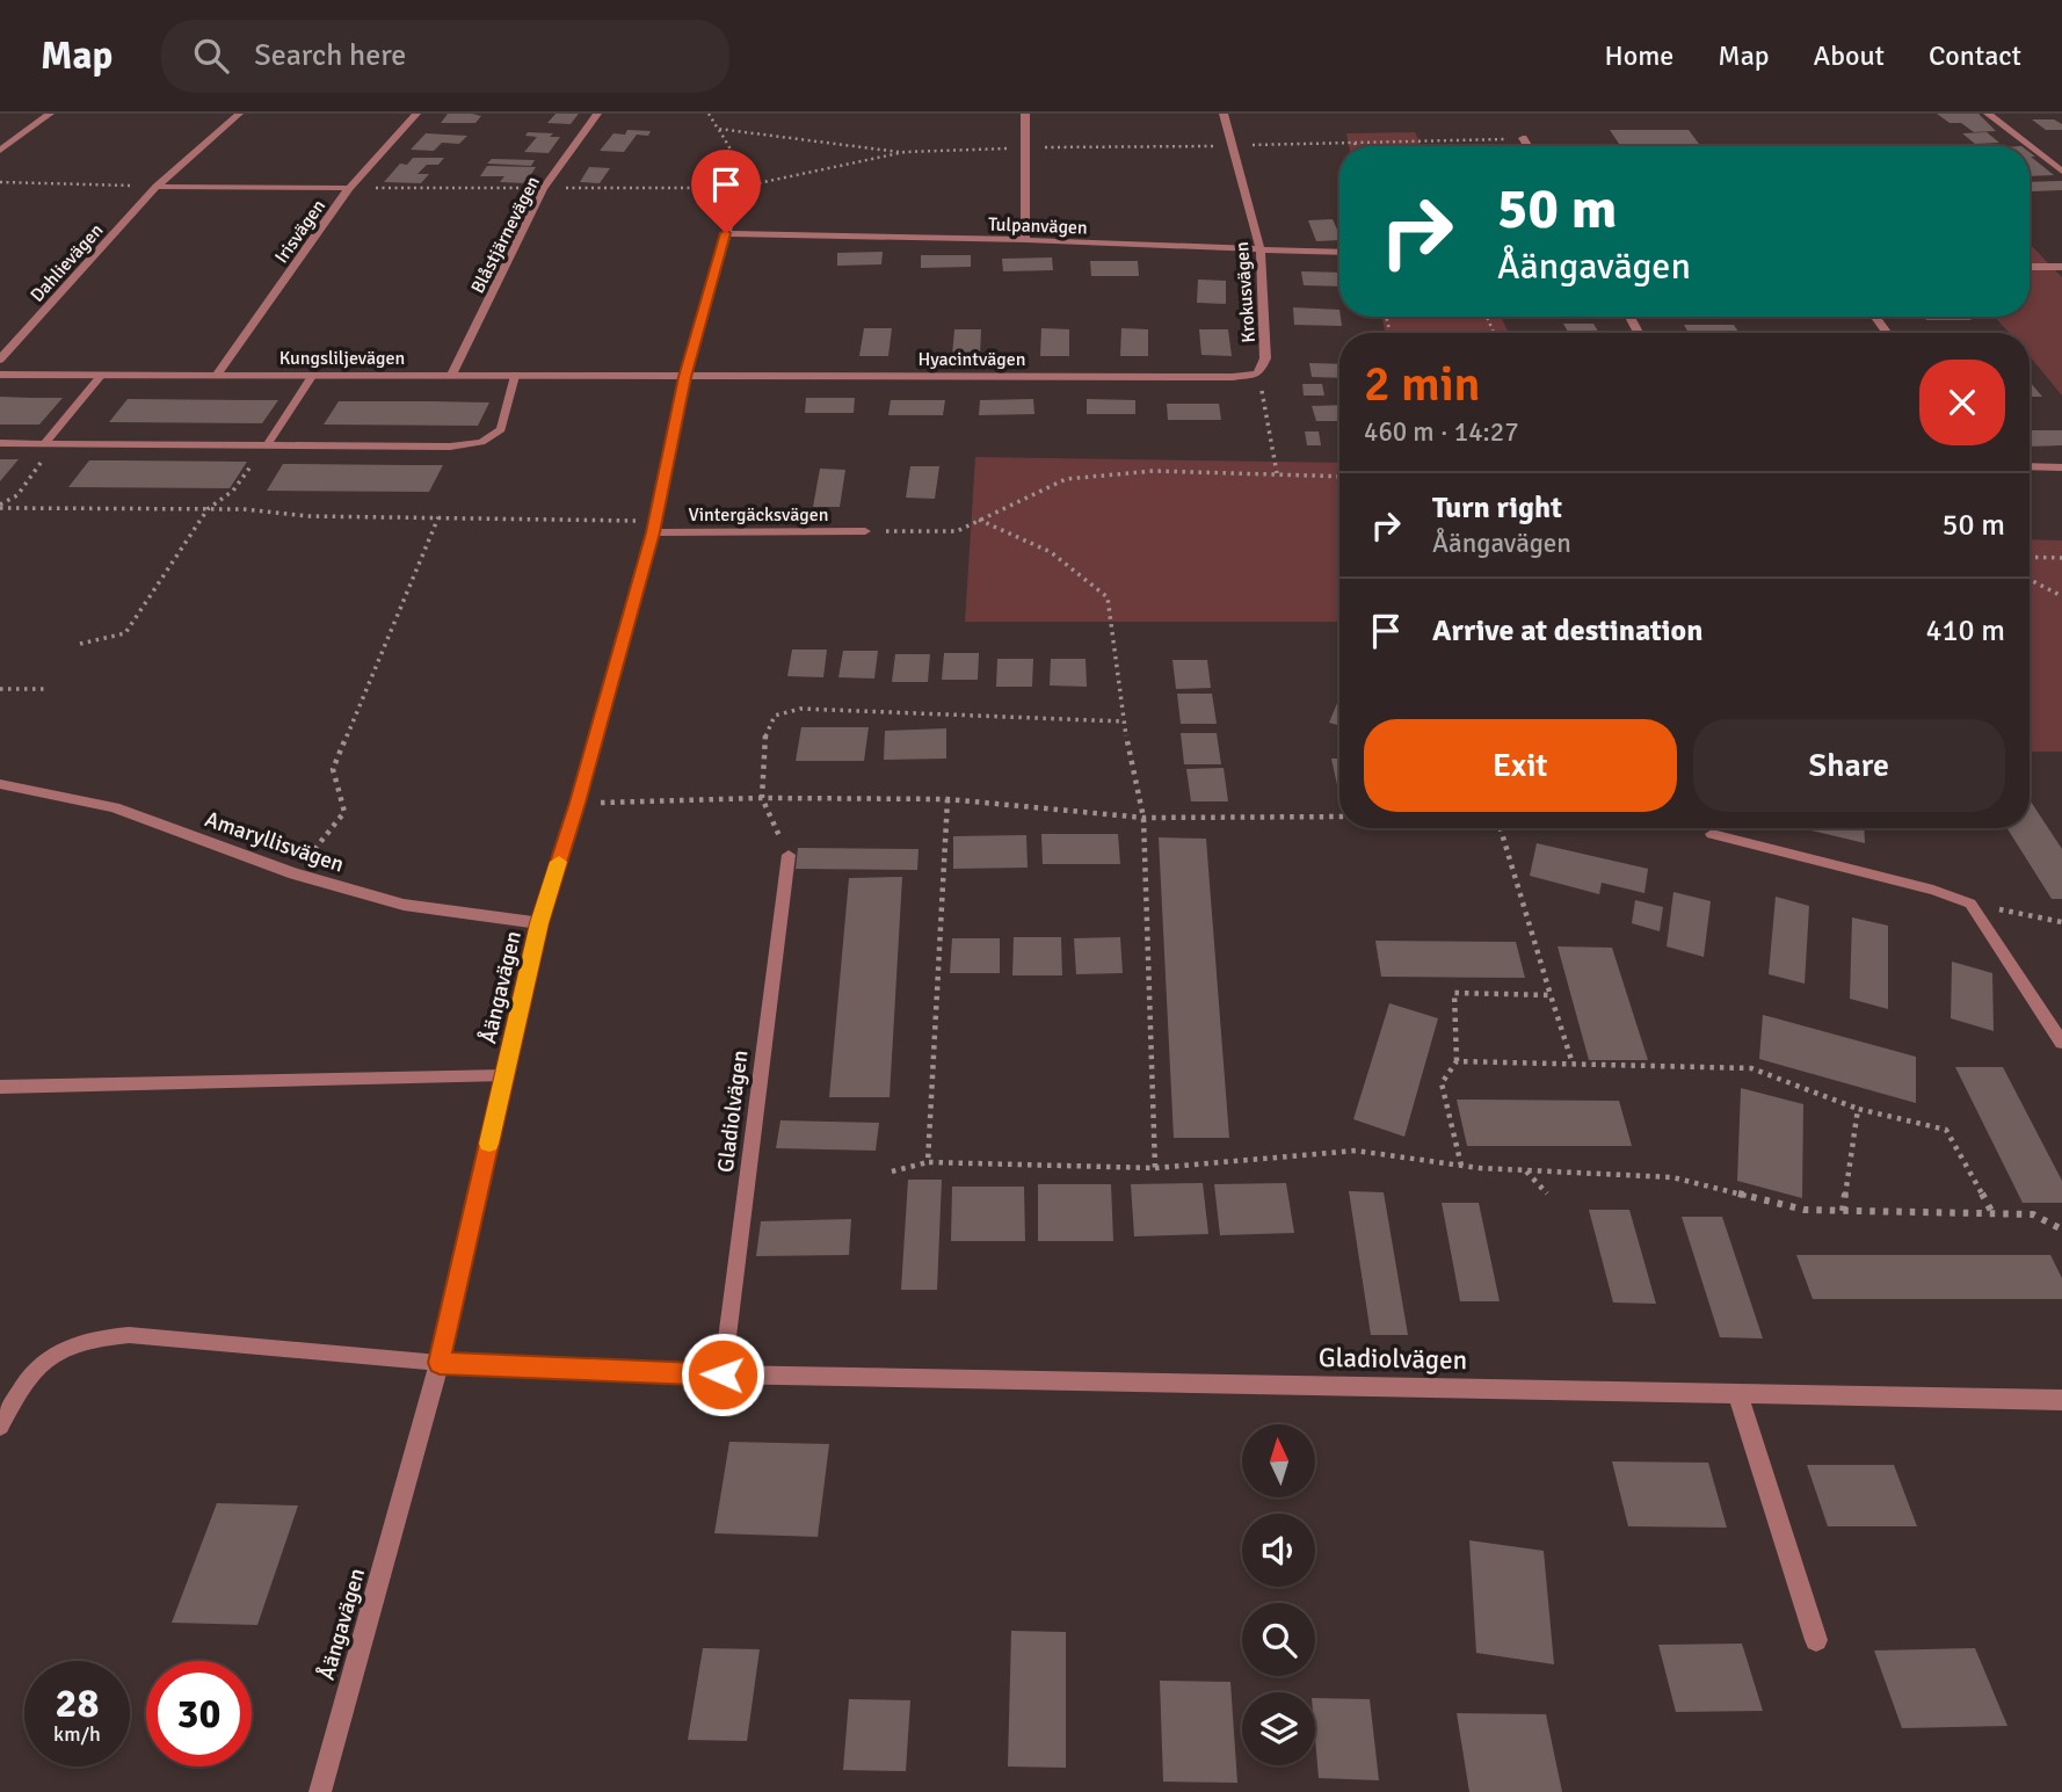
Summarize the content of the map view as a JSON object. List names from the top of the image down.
{
  "streets": {
    "street": [
      "Tulpanvägen",
      "Irisvägen",
      "Blåstjärnevägen",
      "Dahlievägen",
      "Krokusvägen",
      "Kungsliljevägen",
      "Hyacintvägen",
      "Vintergäcksvägen",
      "Amaryllisvägen",
      "Åängavägen",
      "Gladiolvägen"
    ]
  },
  "crossings": [
    ["Tulpanvägen", "Krokusvägen"],
    ["Tulpanvägen", "Åängavägen"],
    ["Irisvägen", "Kungsliljevägen"],
    ["Blåstjärnevägen", "Kungsliljevägen"],
    ["Krokusvägen", "Hyacintvägen"],
    ["Kungsliljevägen", "Hyacintvägen"],
    ["Kungsliljevägen", "Åängavägen"],
    ["Hyacintvägen", "Åängavägen"],
    ["Vintergäcksvägen", "Åängavägen"],
    ["Amaryllisvägen", "Åängavägen"],
    ["Åängavägen", "Gladiolvägen"]
  ],
  "north": "top",
  "page": {
    "header": "Map",
    "search": "Search here",
    "nav": [
      "Home",
      "Map",
      "About",
      "Contact"
    ],
    "turn": ["50 m", "Åängavägen"],
    "heading": ["2 min", "460 m · 14:27"],
    "list": [
      {
        "name": "Turn right",
        "note": "Åängavägen",
        "value": "50 m"
      },
      {
        "name": "Arrive at destination",
        "value": "410 m"
      }
    ],
    "buttons": ["Exit", "Share"],
    "speed": "28 km/h",
    "limit": "30"
  }
}
